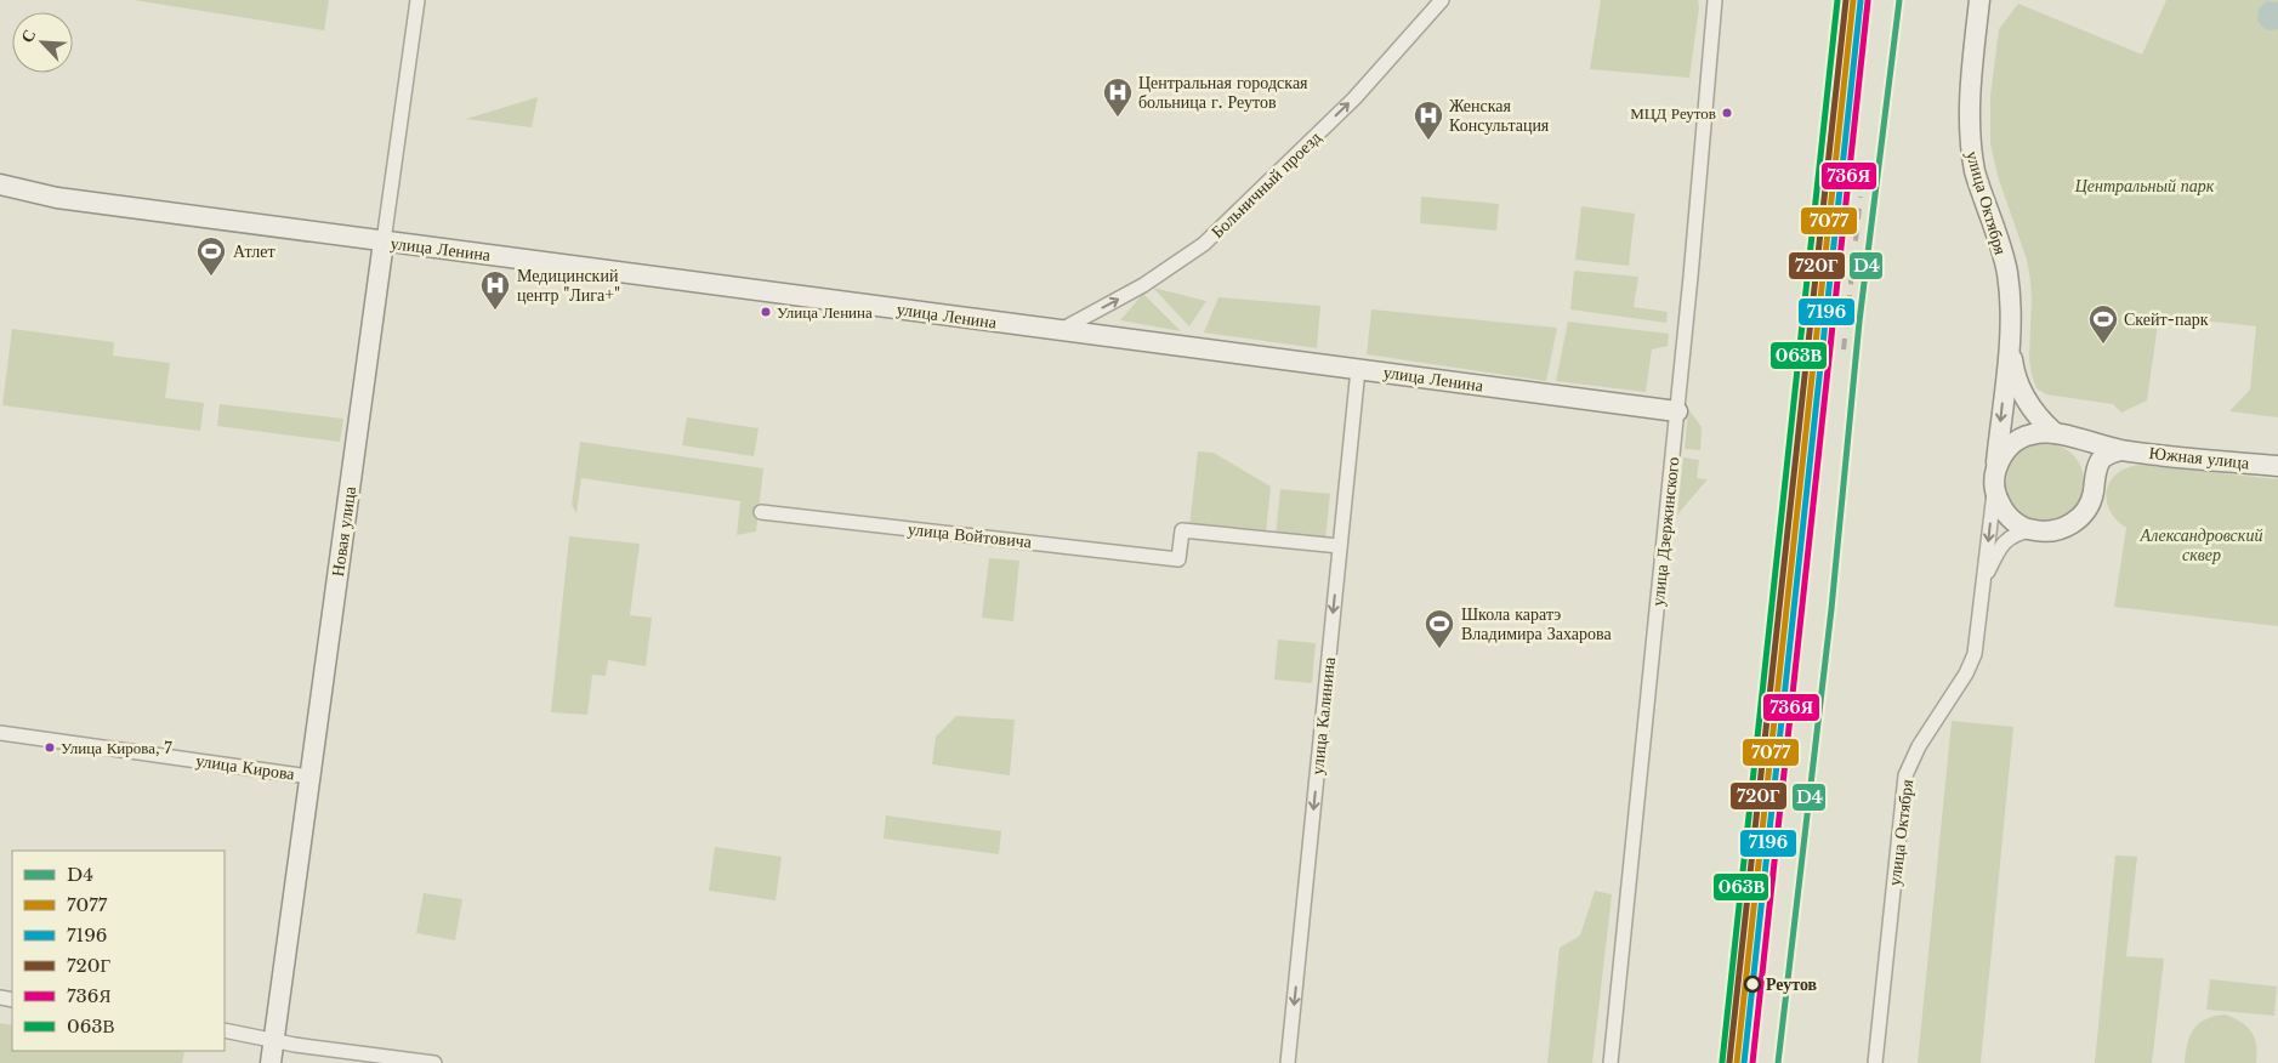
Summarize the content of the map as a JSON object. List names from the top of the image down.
{
  "streets": {
    "street": [
      "Больничный проезд",
      "улица Октября",
      "улица Ленина",
      "Южная улица",
      "Новая улица",
      "улица Дзержинского",
      "улица Войтовича",
      "улица Калинина",
      "улица Кирова"
    ]
  },
  "crossings": [
    ["Больничный проезд", "улица Ленина"],
    ["улица Октября", "Южная улица"],
    ["улица Ленина", "Новая улица"],
    ["улица Ленина", "улица Дзержинского"],
    ["улица Ленина", "улица Калинина"],
    ["Новая улица", "улица Кирова"],
    ["улица Войтовича", "улица Калинина"]
  ],
  "one_way": ["Больничный проезд", "улица Калинина"],
  "parks": ["Центральный парк", "Александровский сквер"],
  "places": {
    "other": [
      "МЦД Реутов",
      "Улица Ленина",
      "Улица Кирова, 7",
      "Реутов"
    ],
    "hospital": ["Центральная городская больница г. Реутов", "Женская Консультация", "Медицинский центр \"Лига+\""],
    "sports": ["Атлет", "Скейт-парк", "Школа каратэ Владимира Захарова"]
  },
  "lines": [
    "transit line D4",
    "transit line 7077",
    "transit line 720Г",
    "transit line 063В",
    "transit line 7196",
    "transit line 736Я"
  ],
  "legend": [
    "D4",
    "7077",
    "7196",
    "720Г",
    "736Я",
    "063В"
  ],
  "north": "top left"
}
